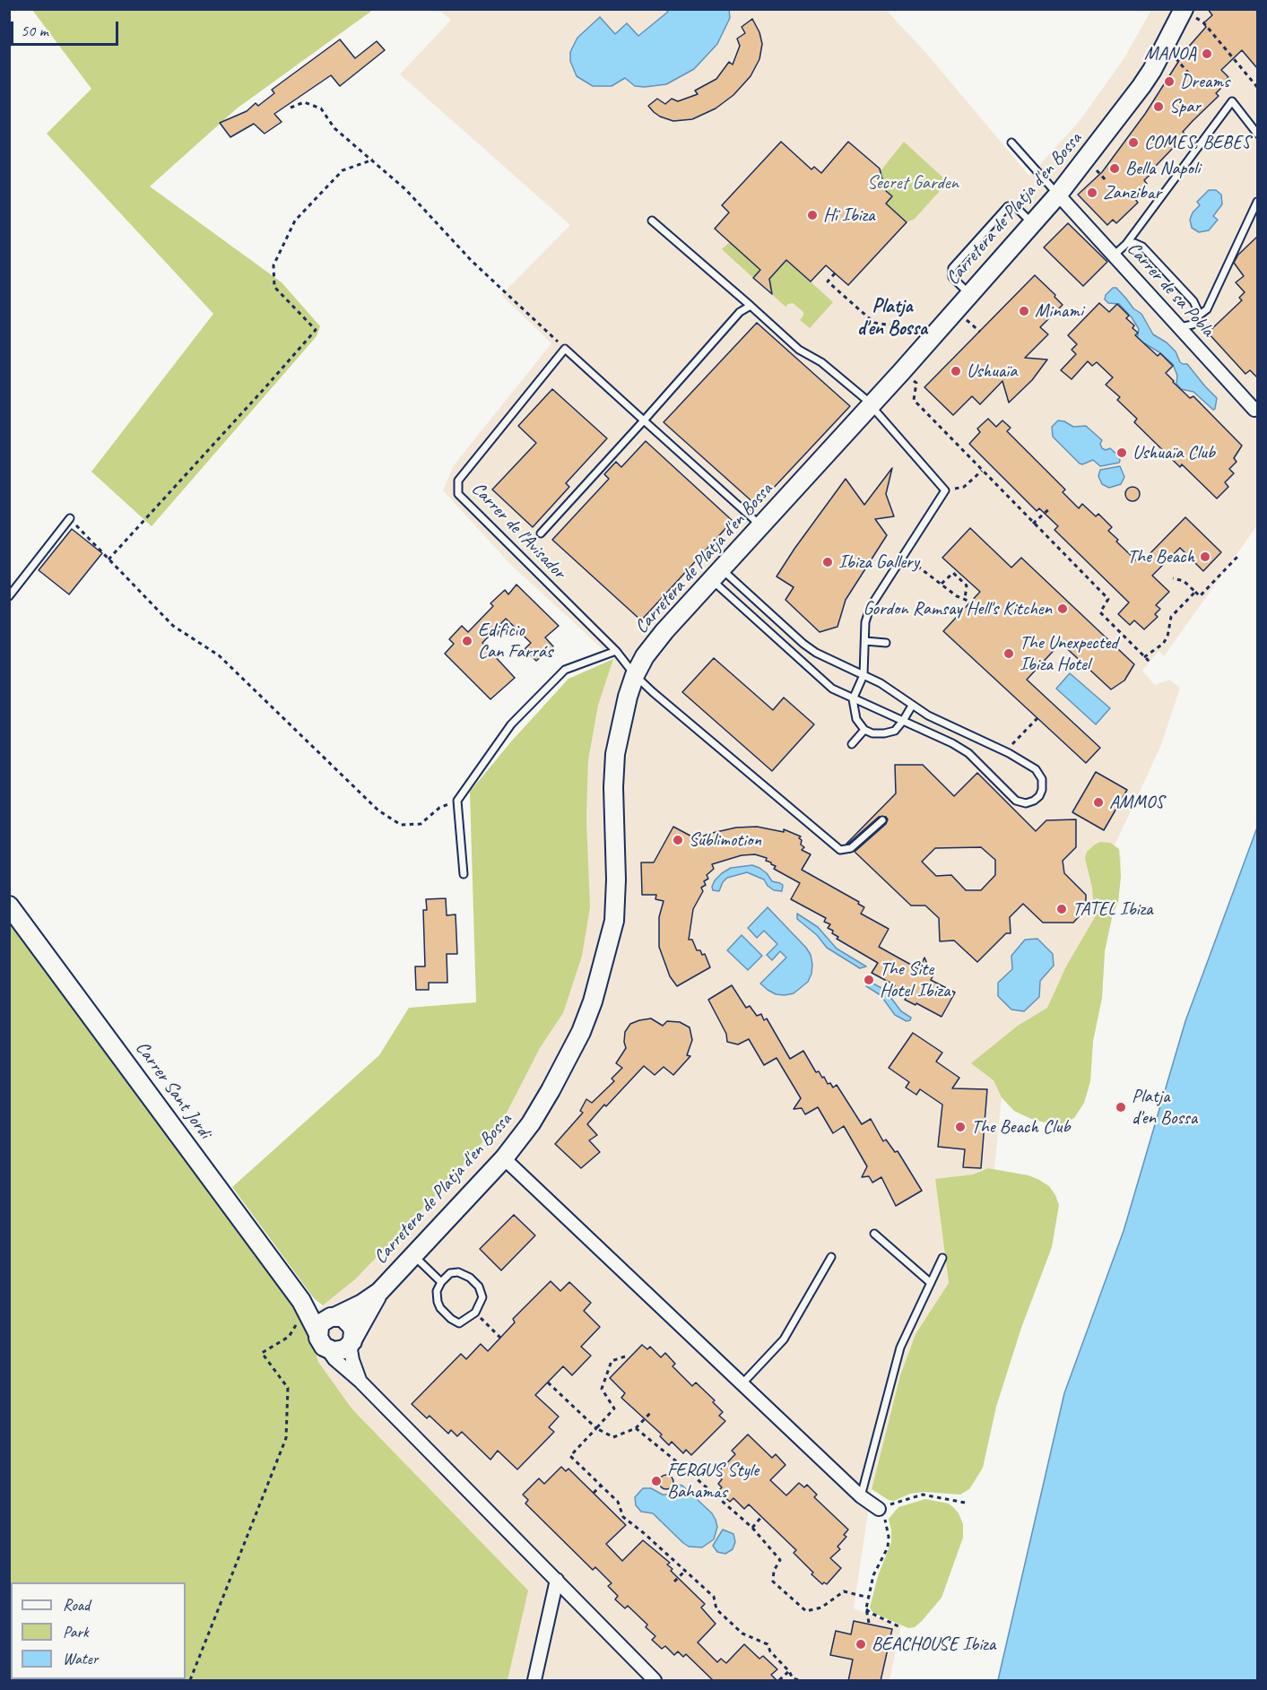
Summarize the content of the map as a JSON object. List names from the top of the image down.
{
  "streets": {
    "street": ["Carretera de Platja d'en Bossa", "Carrer de sa Pobla", "Carrer Sant Jordi"],
    "lane": ["Carrer de l'Avisador"]
  },
  "crossings": [
    ["Carretera de Platja d'en Bossa", "Carrer de sa Pobla"],
    ["Carretera de Platja d'en Bossa", "Carrer de l'Avisador"],
    ["Carretera de Platja d'en Bossa", "Carrer Sant Jordi"]
  ],
  "districts": ["Platja d'en Bossa"],
  "parks": ["Secret Garden"],
  "places": [
    "MANOA",
    "Dreams",
    "Spar",
    "COMES, BEBES",
    "Bella Napoli",
    "Zanzibar",
    "Hï Ibiza",
    "Minami",
    "Ushuaïa",
    "Ushuaïa Club",
    "The Beach",
    "Ibiza Gallery",
    "Gordon Ramsay Hell's Kitchen",
    "Edificio Can Farrás",
    "The Unexpected Ibiza Hotel",
    "AMMOS",
    "Sublimotion",
    "TATEL Ibiza",
    "The Site Hotel Ibiza",
    "Platja d'en Bossa",
    "The Beach Club",
    "FERGUS Style Bahamas",
    "BEACHOUSE Ibiza"
  ],
  "legend": ["Road", "Park", "Water"],
  "scale_bar": "50 m"
}
